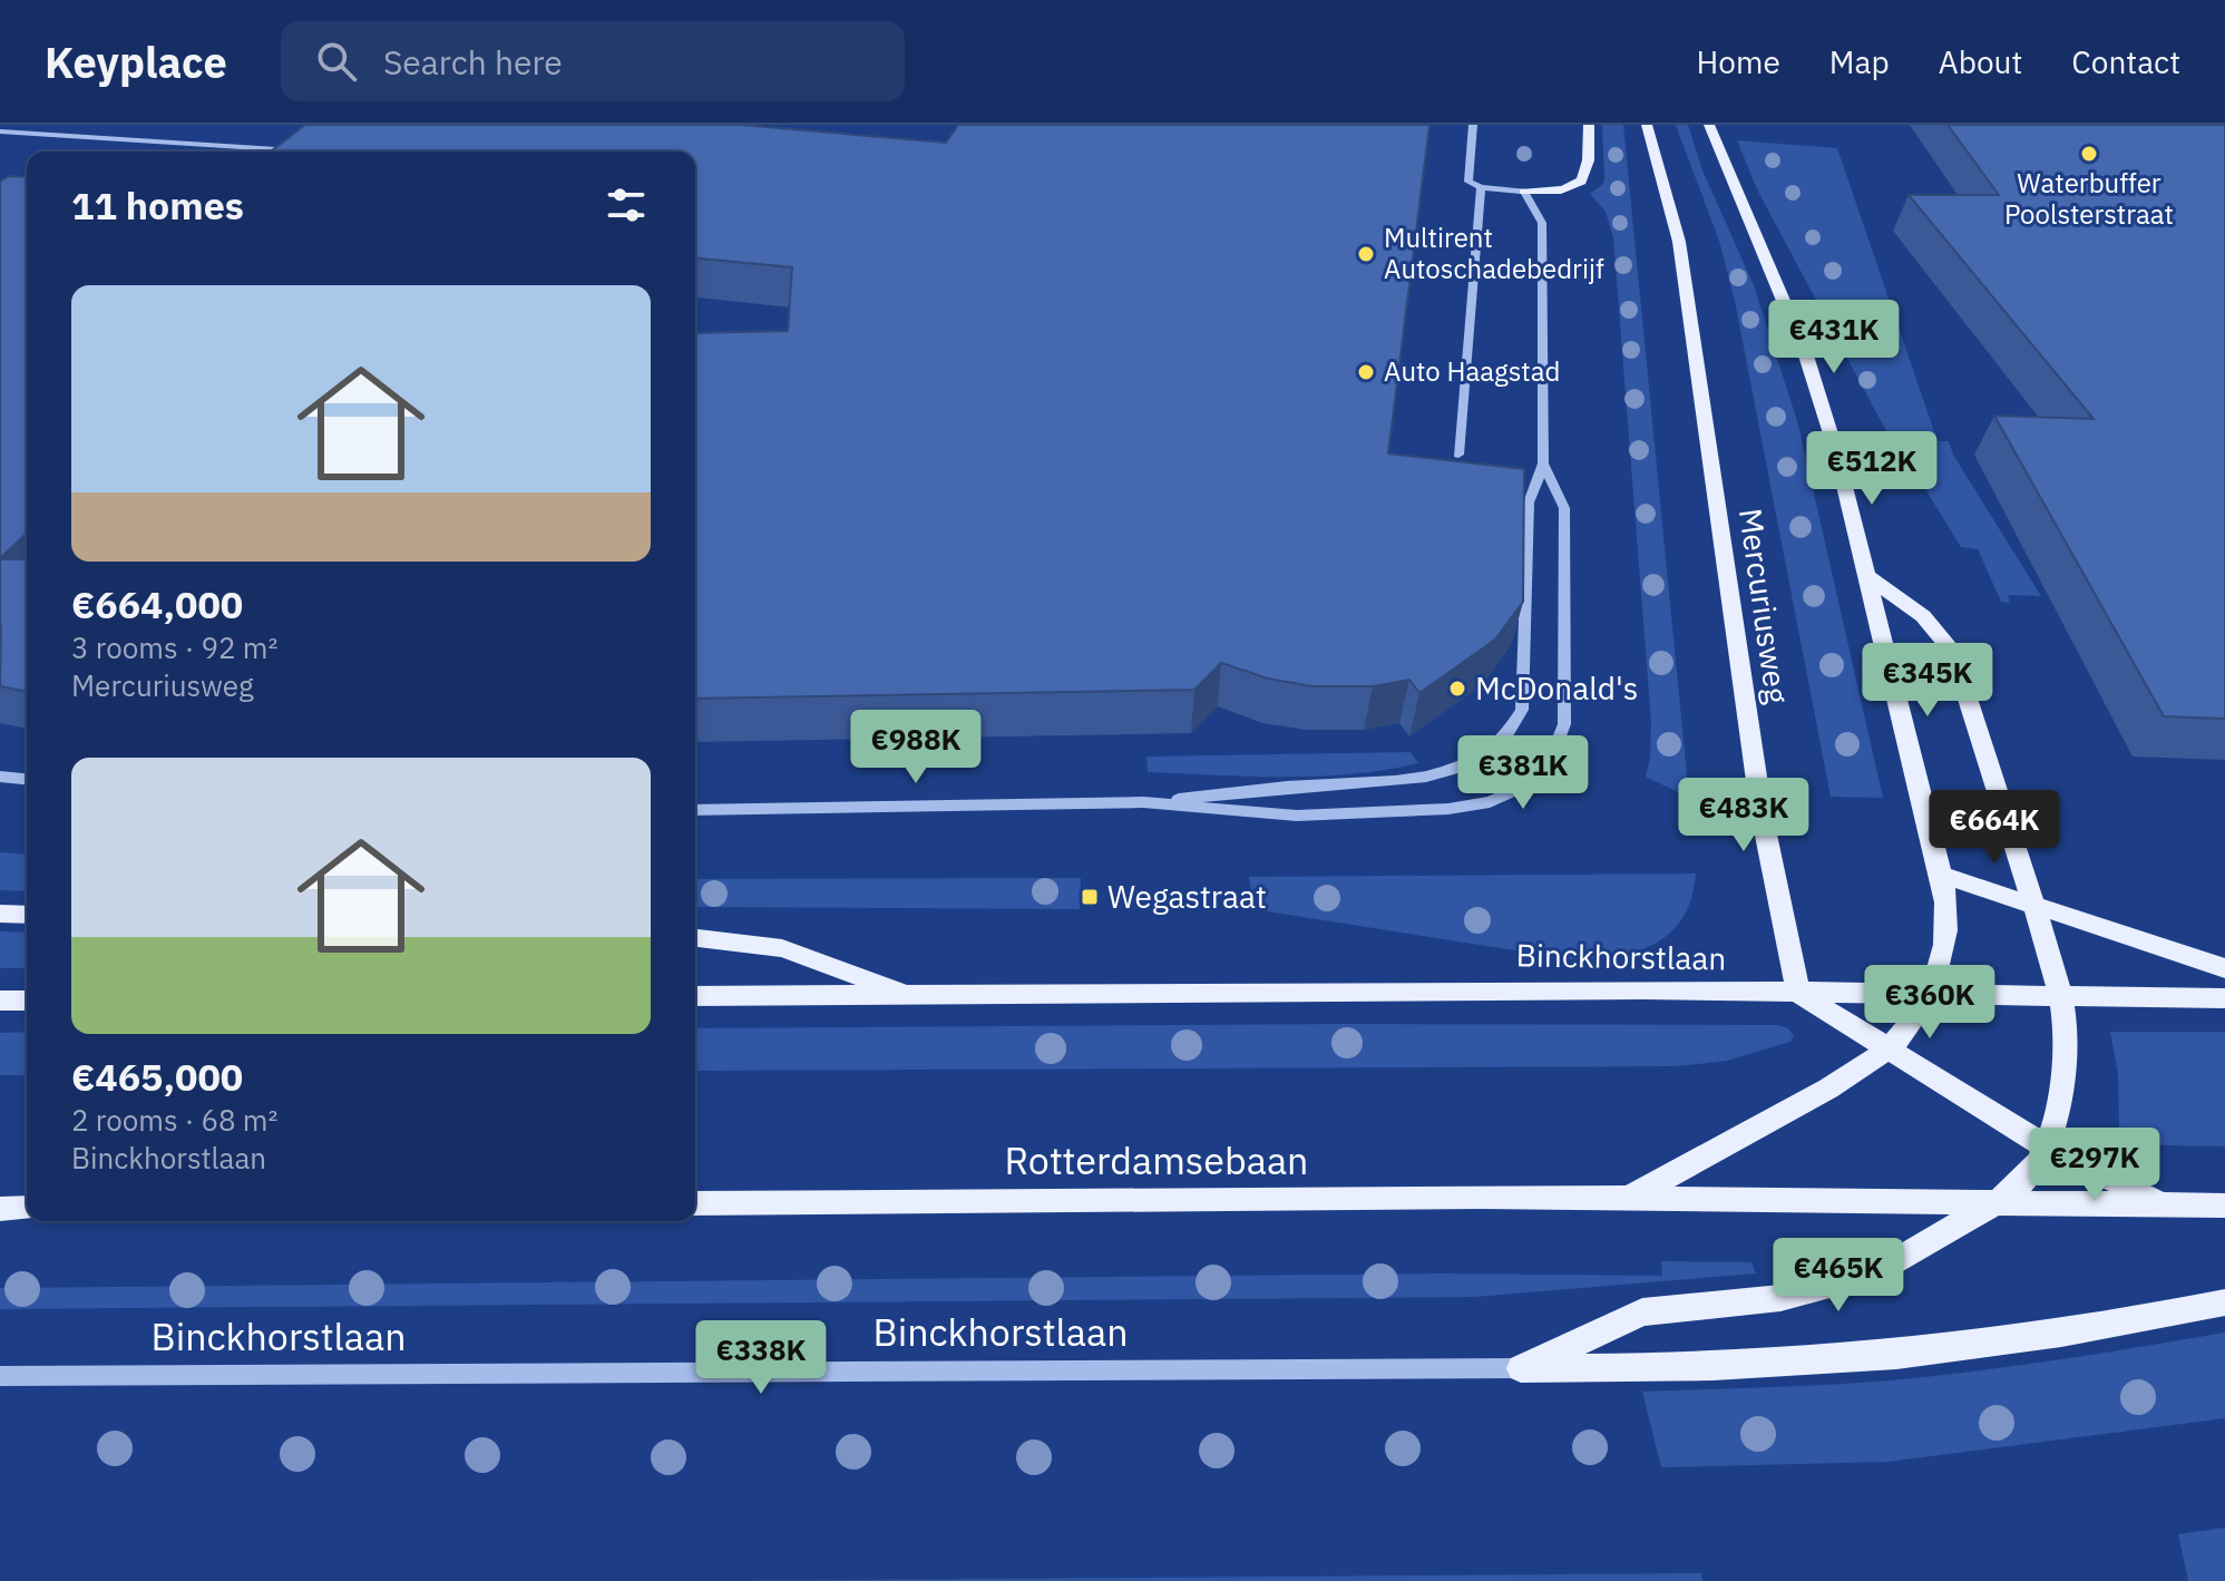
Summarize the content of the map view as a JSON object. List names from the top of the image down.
{
  "streets": {
    "main road": ["Mercuriusweg", "Binckhorstlaan", "Rotterdamsebaan"]
  },
  "crossings": [
    ["Mercuriusweg", "Binckhorstlaan"]
  ],
  "places": {
    "other": [
      "Waterbuffer Poolsterstraat",
      "Multirent Autoschadebedrijf",
      "Auto Haagstad",
      "McDonald's"
    ],
    "transit": ["Wegastraat"]
  },
  "page": {
    "header": "Keyplace",
    "search": "Search here",
    "nav": [
      "Home",
      "Map",
      "About",
      "Contact"
    ],
    "heading": "11 homes",
    "list": [
      {
        "name": "€664,000",
        "note": "3 rooms · 92 m² · Mercuriusweg"
      },
      {
        "name": "€465,000",
        "note": "2 rooms · 68 m² · Binckhorstlaan"
      }
    ],
    "price": [
      "€431K",
      "€512K",
      "€345K",
      "€988K",
      "€381K",
      "€483K",
      "€664K",
      "€360K",
      "€297K",
      "€465K",
      "€338K"
    ]
  }
}
